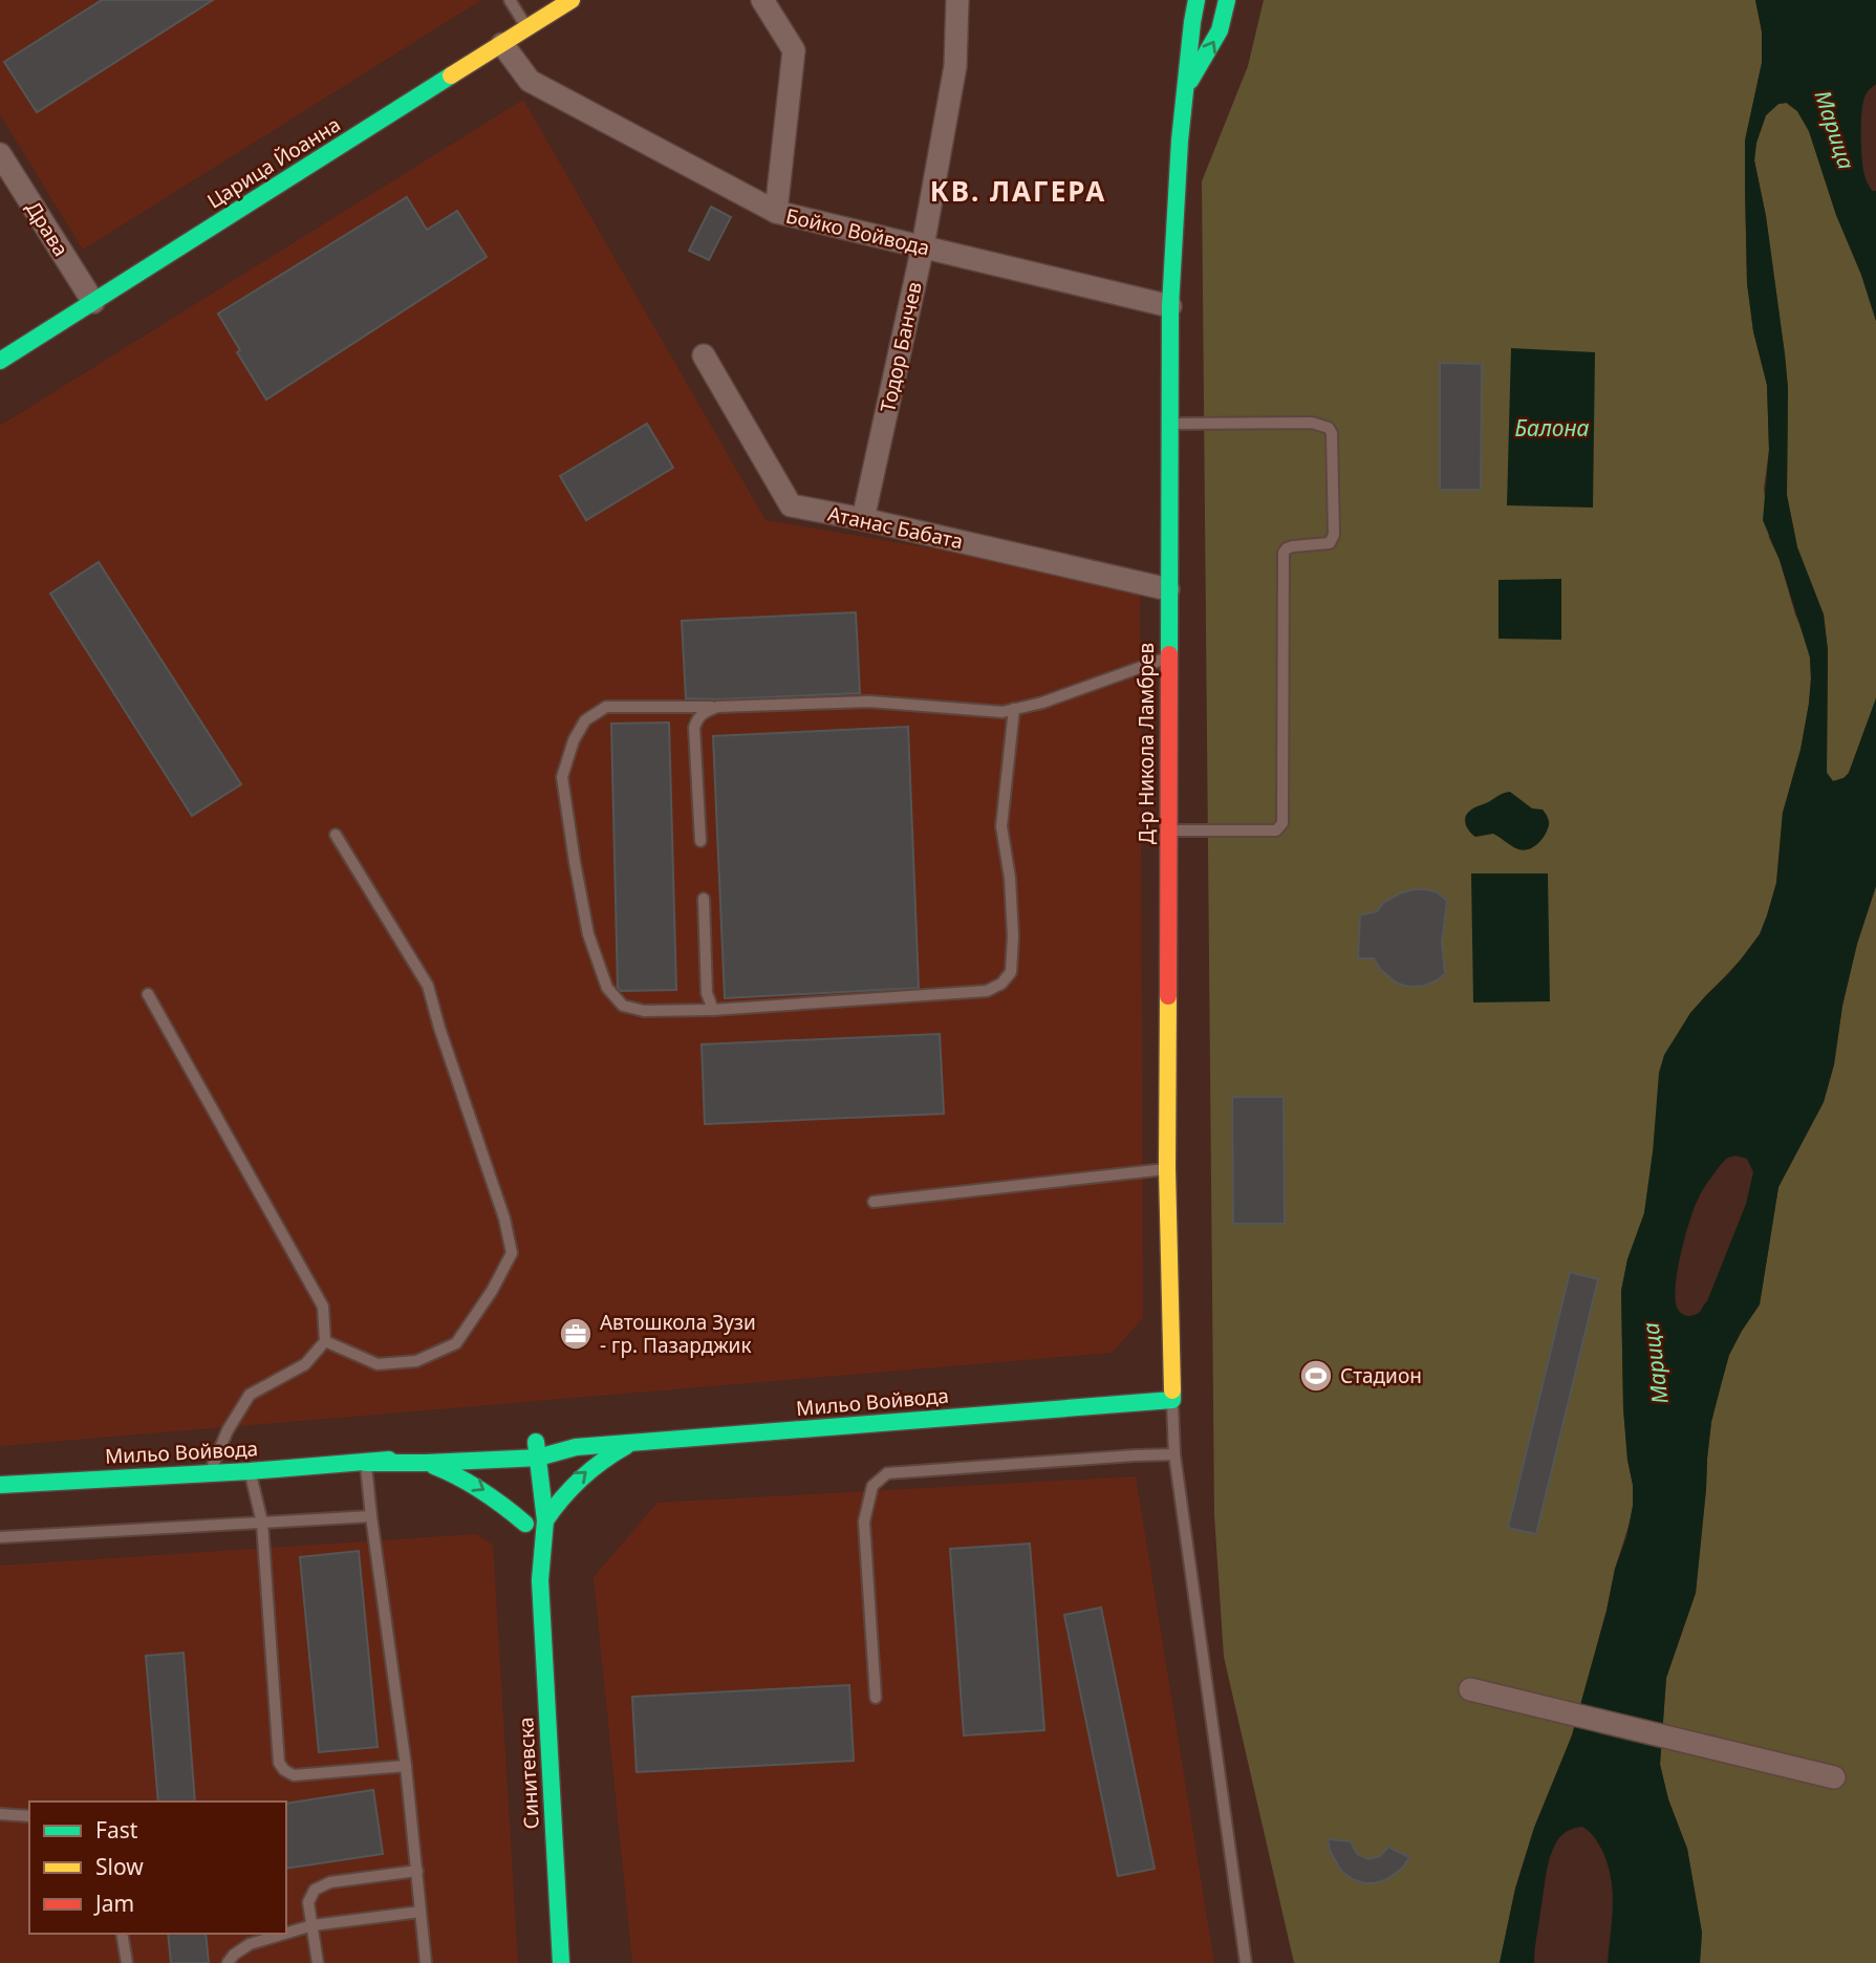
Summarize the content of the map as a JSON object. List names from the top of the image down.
{
  "streets": {
    "street": [
      "Царица Йоанна",
      "Драва",
      "Бойко Войвода",
      "Тодор Банчев",
      "Атанас Бабата",
      "Д-р Никола Ламбрев",
      "Мильо Войвода",
      "Синитевска"
    ]
  },
  "crossings": [
    ["Царица Йоанна", "Драва"],
    ["Царица Йоанна", "Бойко Войвода"],
    ["Бойко Войвода", "Тодор Банчев"],
    ["Бойко Войвода", "Д-р Никола Ламбрев"],
    ["Тодор Банчев", "Атанас Бабата"],
    ["Атанас Бабата", "Д-р Никола Ламбрев"],
    ["Д-р Никола Ламбрев", "Мильо Войвода"],
    ["Мильо Войвода", "Синитевска"]
  ],
  "districts": ["КВ. ЛАГЕРА"],
  "water": ["Марица", "Балона"],
  "places": {
    "office": ["Автошкола Зузи - гр. Пазарджик"],
    "sports": ["Стадион"]
  },
  "legend": ["Fast", "Slow", "Jam"]
}
